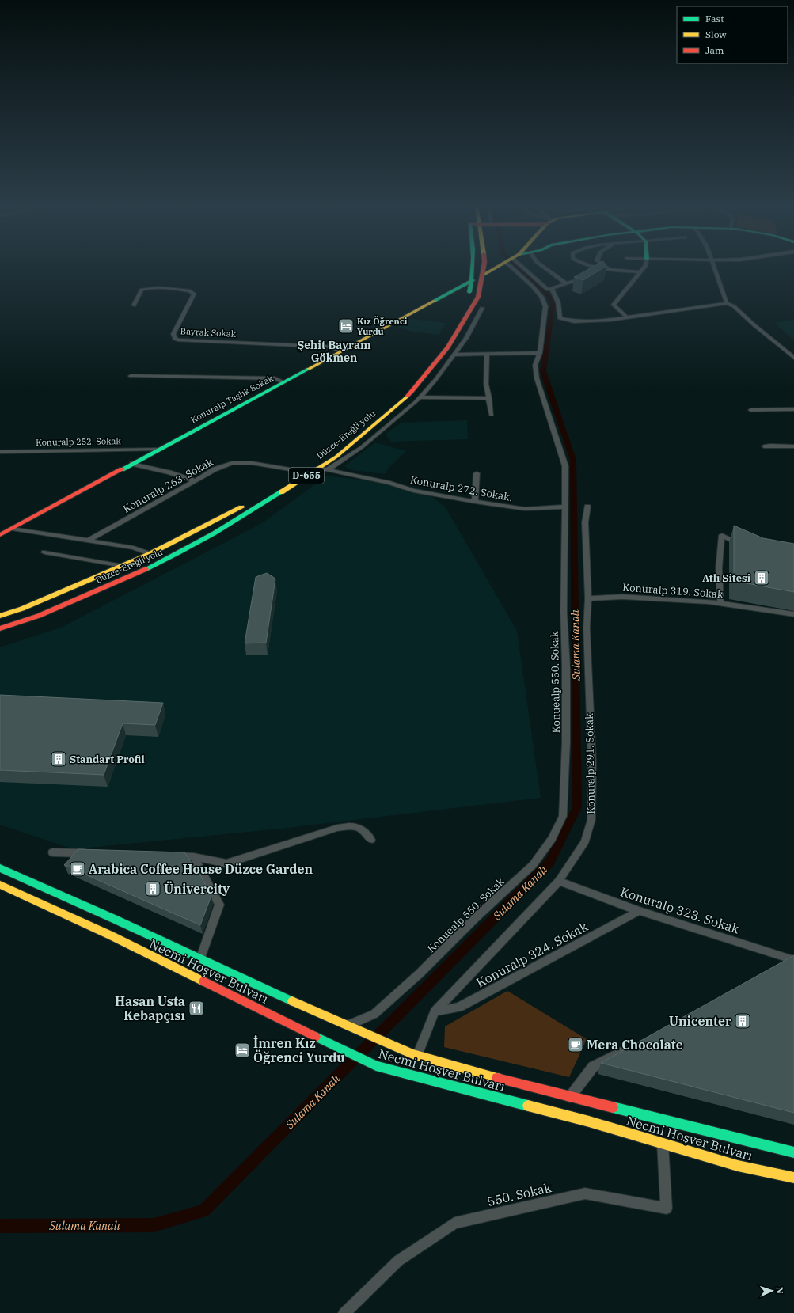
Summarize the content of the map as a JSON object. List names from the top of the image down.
{
  "streets": {
    "main road": [
      "Konuralp Taşlık Sokak",
      "Düzce-Ereğli yolu",
      "D-655",
      "Necmi Hoşver Bulvarı"
    ],
    "street": [
      "Bayrak Sokak",
      "Konuralp 252. Sokak",
      "Konuralp 263. Sokak",
      "Konuralp 272. Sokak.",
      "Konuralp 319. Sokak",
      "Konuealp 550. Sokak",
      "Konuralp 291. Sokak",
      "Konuralp 323. Sokak",
      "Konuralp 324. Sokak",
      "550. Sokak"
    ]
  },
  "crossings": [
    ["Bayrak Sokak", "Konuralp Taşlık Sokak"],
    ["Konuralp Taşlık Sokak", "Konuralp 252. Sokak"],
    ["Düzce-Ereğli yolu", "Konuralp 272. Sokak."],
    ["Konuralp 272. Sokak.", "Konuealp 550. Sokak"],
    ["Konuralp 319. Sokak", "Konuralp 291. Sokak"],
    ["Konuealp 550. Sokak", "Necmi Hoşver Bulvarı"],
    ["Konuralp 291. Sokak", "Konuralp 323. Sokak"],
    ["Konuralp 291. Sokak", "Konuralp 324. Sokak"],
    ["Konuralp 291. Sokak", "Necmi Hoşver Bulvarı"],
    ["Konuralp 323. Sokak", "Konuralp 324. Sokak"],
    ["Necmi Hoşver Bulvarı", "550. Sokak"]
  ],
  "districts": ["Şehit Bayram Gökmen"],
  "water": ["Sulama Kanalı"],
  "places": {
    "hotel": ["Kız Öğrenci Yurdu", "İmren Kız Öğrenci Yurdu"],
    "building": [
      "Atlı Sitesi",
      "Standart Profil",
      "Ünivercity",
      "Unicenter"
    ],
    "cafe": ["Arabica Coffee House Düzce Garden", "Mera Chocolate"],
    "restaurant": ["Hasan Usta Kebapçısı"]
  },
  "legend": ["Fast", "Slow", "Jam"],
  "north": "right"
}
